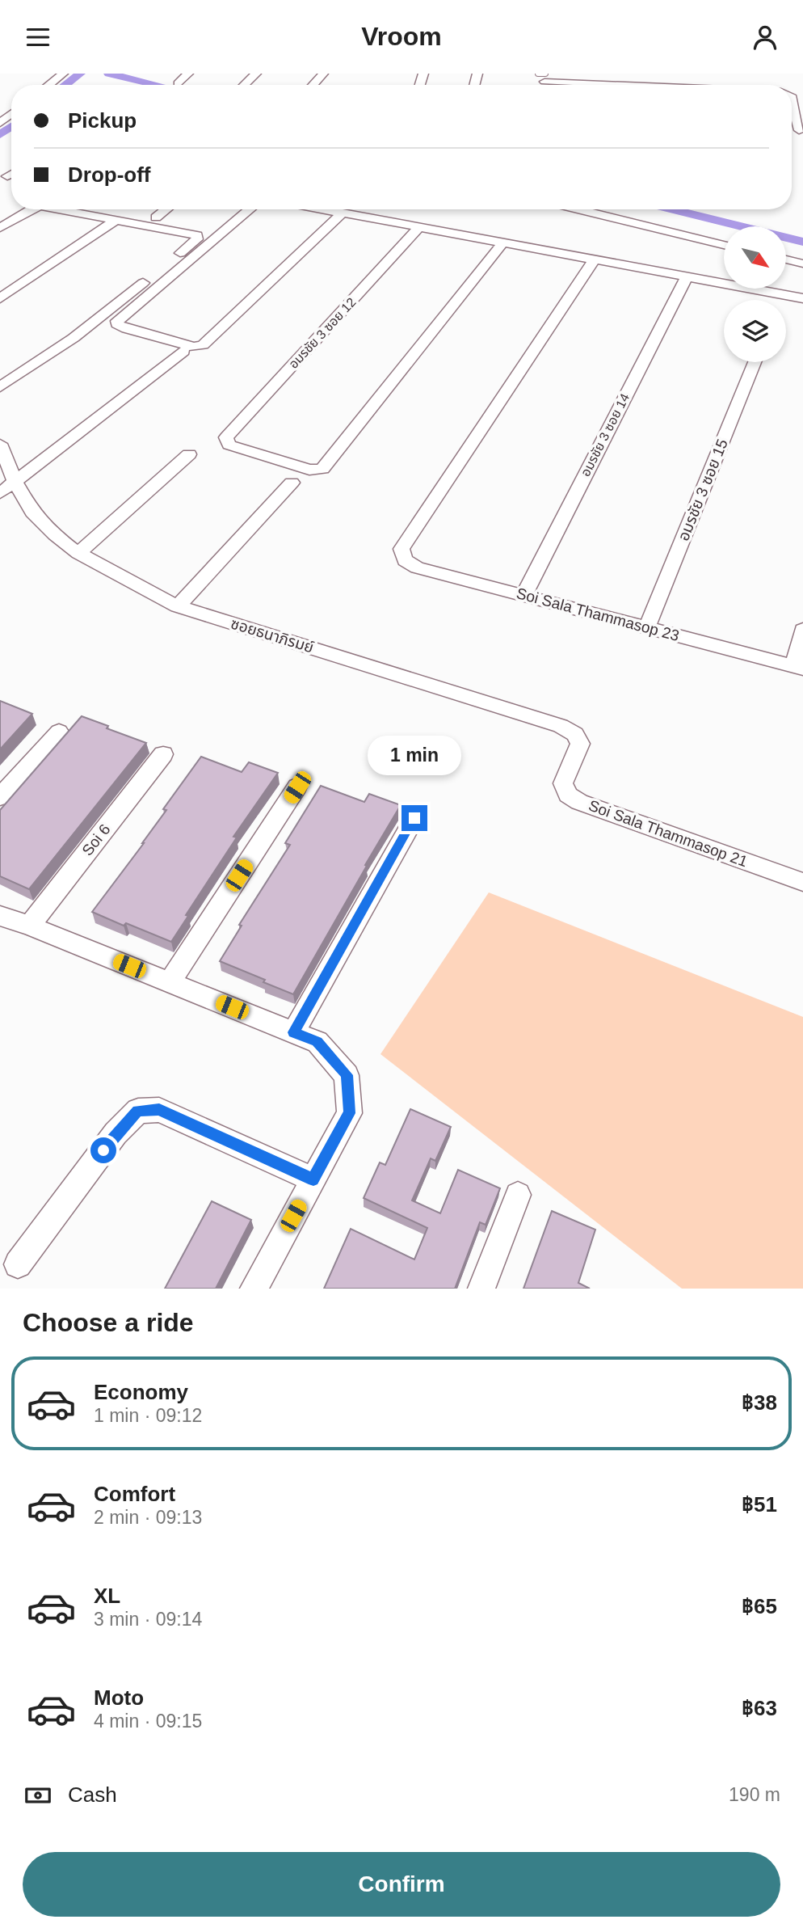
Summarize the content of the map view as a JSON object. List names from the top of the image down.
{
  "streets": {
    "street": [
      "อมรชัย 3 ซอย 12",
      "อมรชัย 3 ซอย 14",
      "อมรชัย 3 ซอย 15",
      "Soi Sala Thammasop 23",
      "ซอยธนาภิรมย์",
      "Soi Sala Thammasop 21",
      "Soi 6"
    ]
  },
  "crossings": [
    ["อมรชัย 3 ซอย 14", "Soi Sala Thammasop 23"],
    ["อมรชัย 3 ซอย 15", "Soi Sala Thammasop 23"],
    ["ซอยธนาภิรมย์", "Soi Sala Thammasop 21"]
  ],
  "north": "bottom right",
  "page": {
    "header": "Vroom",
    "banner": ["Pickup", "Drop-off"],
    "bubble": "1 min",
    "heading": "Choose a ride",
    "list": [
      {
        "name": "Economy",
        "note": "1 min · 09:12",
        "value": "฿38"
      },
      {
        "name": "Comfort",
        "note": "2 min · 09:13",
        "value": "฿51"
      },
      {
        "name": "XL",
        "note": "3 min · 09:14",
        "value": "฿65"
      },
      {
        "name": "Moto",
        "note": "4 min · 09:15",
        "value": "฿63"
      }
    ],
    "pay": ["Cash", "190 m"],
    "buttons": "Confirm"
  }
}
